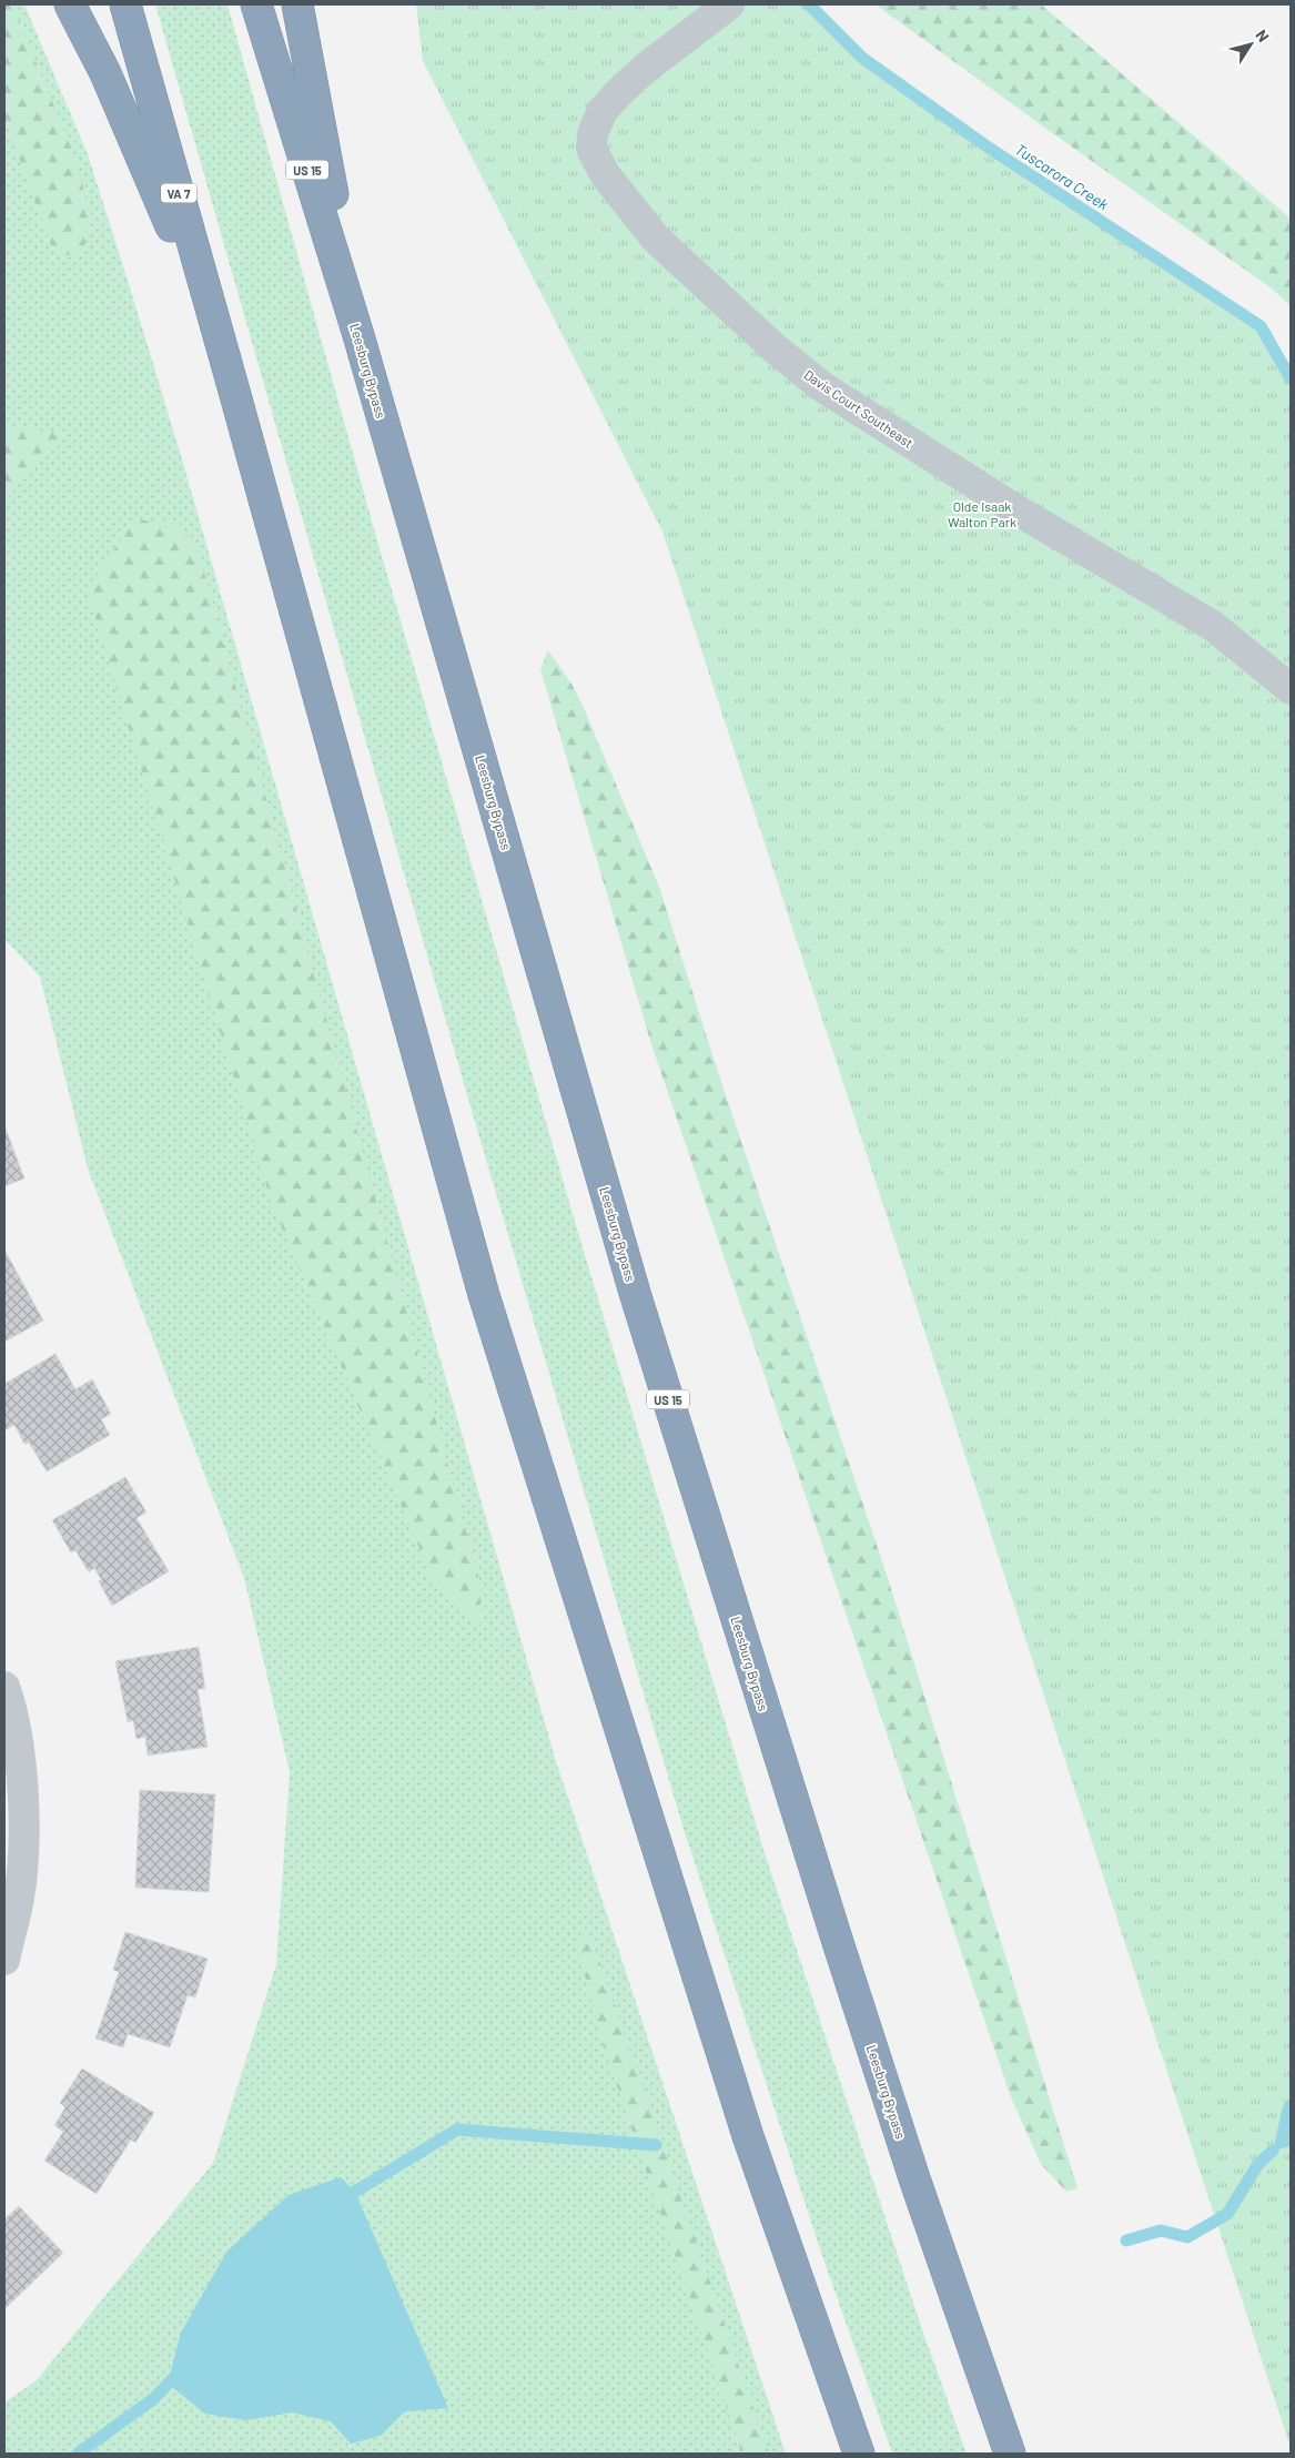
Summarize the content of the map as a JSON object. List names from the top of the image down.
{
  "streets": {
    "highway": ["US 15", "VA 7", "Leesburg Bypass"],
    "street": ["Davis Court Southeast"]
  },
  "water": ["Tuscarora Creek"],
  "parks": ["Olde Isaak Walton Park"],
  "north": "top right"
}
